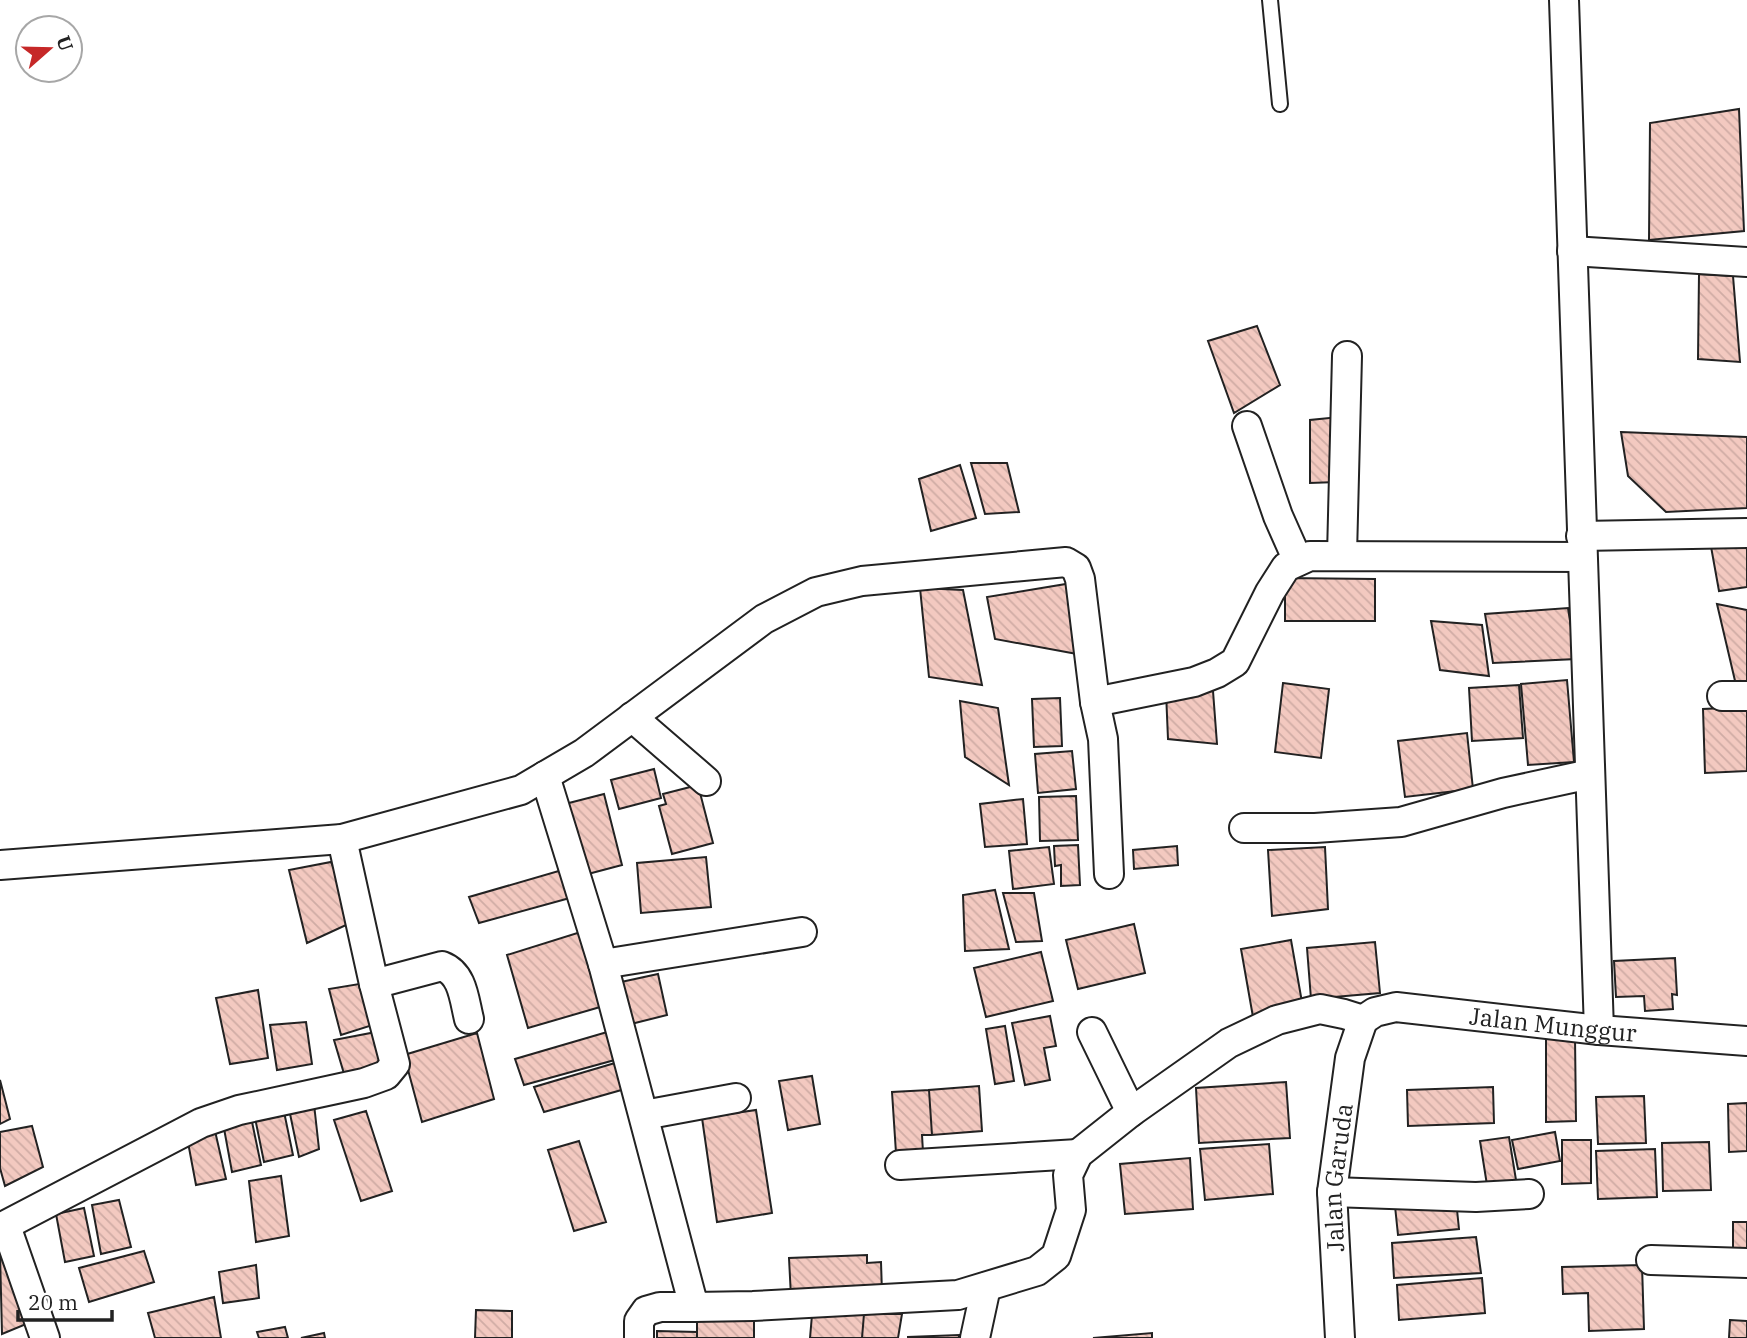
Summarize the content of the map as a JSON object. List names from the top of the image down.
{
  "streets": {
    "street": ["Jalan Munggur", "Jalan Garuda"]
  },
  "crossings": [
    ["Jalan Munggur", "Jalan Garuda"]
  ],
  "scale_bar": "20 m",
  "north": "right"
}
